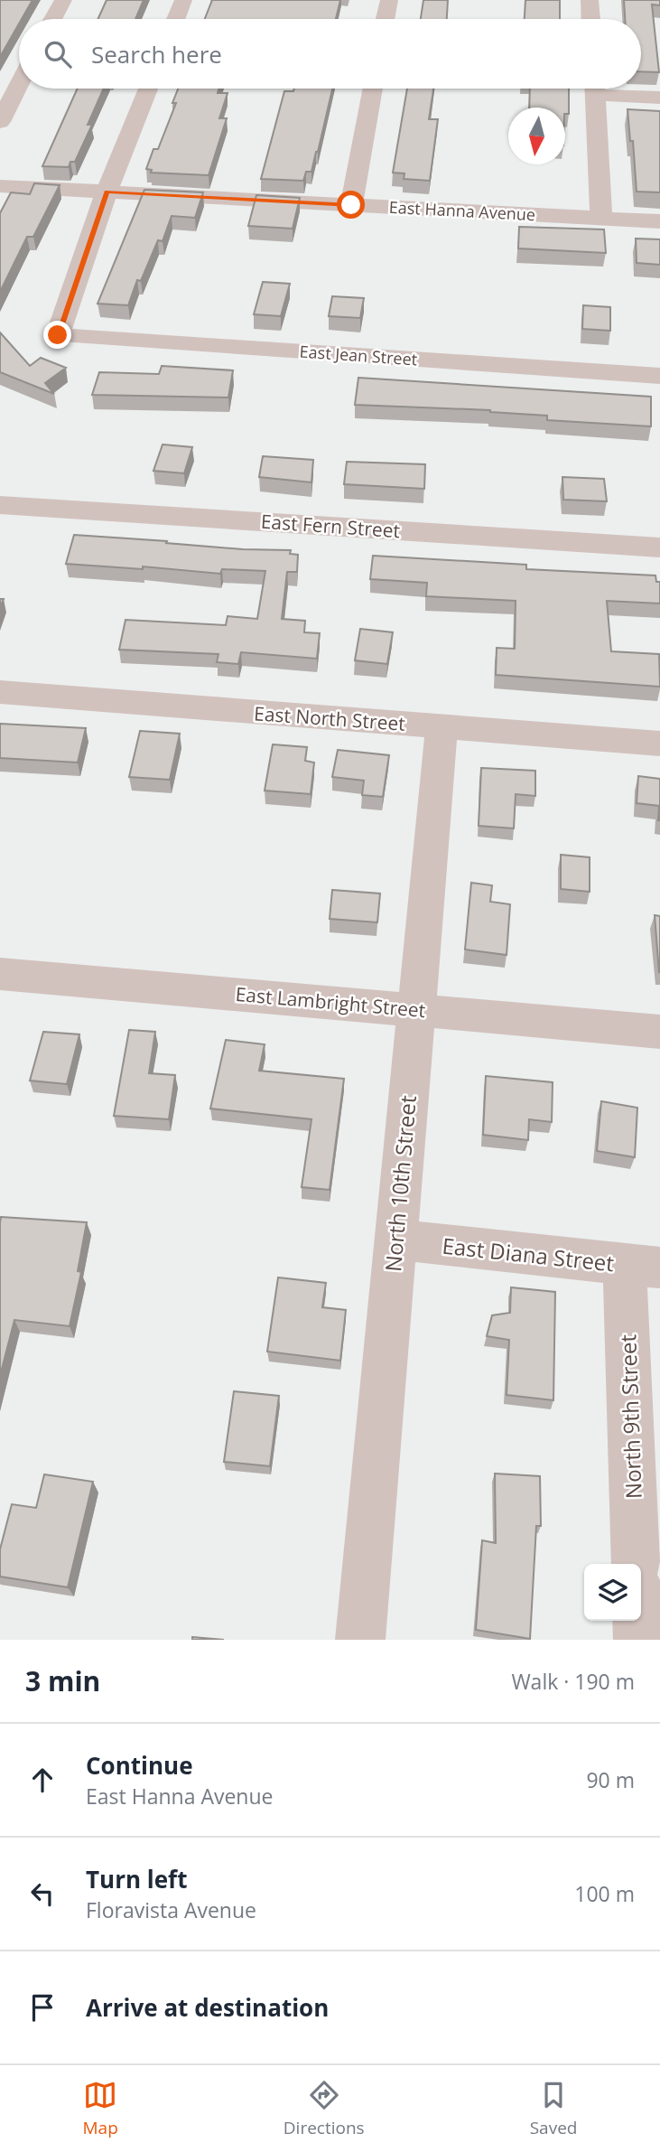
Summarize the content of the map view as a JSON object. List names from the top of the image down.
{
  "streets": {
    "street": [
      "East Hanna Avenue",
      "East Jean Street",
      "East Fern Street",
      "East North Street",
      "East Lambright Street",
      "North 10th Street",
      "East Diana Street",
      "North 9th Street"
    ]
  },
  "crossings": [
    ["East Hanna Avenue", "East Jean Street"],
    ["East North Street", "North 10th Street"],
    ["East Lambright Street", "North 10th Street"],
    ["North 10th Street", "East Diana Street"],
    ["East Diana Street", "North 9th Street"]
  ],
  "north": "bottom",
  "page": {
    "search": "Search here",
    "heading": ["3 min", "Walk · 190 m"],
    "list": [
      ["Continue", "East Hanna Avenue", "90 m"],
      ["Turn left", "Floravista Avenue", "100 m"],
      "Arrive at destination"
    ],
    "nav": ["Map", "Directions", "Saved"]
  }
}
